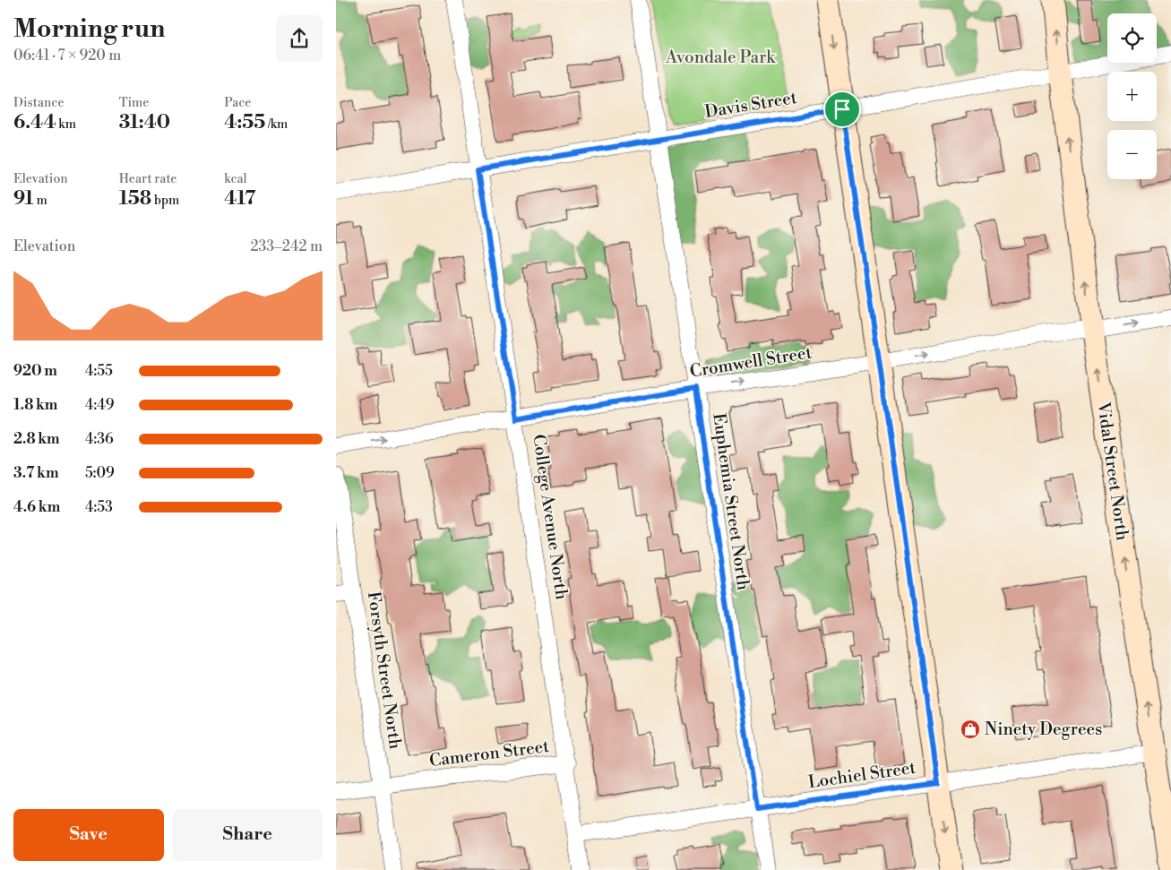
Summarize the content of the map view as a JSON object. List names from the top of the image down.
{
  "streets": {
    "main road": ["Vidal Street North"],
    "street": [
      "Davis Street",
      "Cromwell Street",
      "Euphemia Street North",
      "College Avenue North",
      "Forsyth Street North",
      "Cameron Street",
      "Lochiel Street"
    ]
  },
  "crossings": [
    ["Davis Street", "Vidal Street North"],
    ["Davis Street", "Euphemia Street North"],
    ["Davis Street", "College Avenue North"],
    ["Cromwell Street", "Vidal Street North"],
    ["Cromwell Street", "Euphemia Street North"],
    ["Cromwell Street", "College Avenue North"],
    ["Vidal Street North", "Lochiel Street"],
    ["Euphemia Street North", "Lochiel Street"],
    ["College Avenue North", "Cameron Street"],
    ["College Avenue North", "Lochiel Street"],
    ["Forsyth Street North", "Cameron Street"]
  ],
  "one_way": ["Cromwell Street", "Vidal Street North"],
  "parks": ["Avondale Park"],
  "places": {
    "shop": ["Ninety Degrees"]
  },
  "page": {
    "heading": ["Morning run", "06:41 · 7 × 920 m"],
    "map_buttons": ["+", "−"],
    "stats": [
      ["Distance", "6.44 km"],
      ["Time", "31:40"],
      ["Pace", "4:55 /km"],
      ["Elevation", "91 m"],
      ["Heart rate", "158 bpm"],
      ["kcal", "417"]
    ],
    "chart": ["Elevation", "233–242 m"],
    "list": [
      {
        "name": "920 m",
        "note": "4:55"
      },
      {
        "name": "1.8 km",
        "note": "4:49"
      },
      {
        "name": "2.8 km",
        "note": "4:36"
      },
      {
        "name": "3.7 km",
        "note": "5:09"
      },
      {
        "name": "4.6 km",
        "note": "4:53"
      }
    ],
    "buttons": ["Save", "Share"]
  }
}
